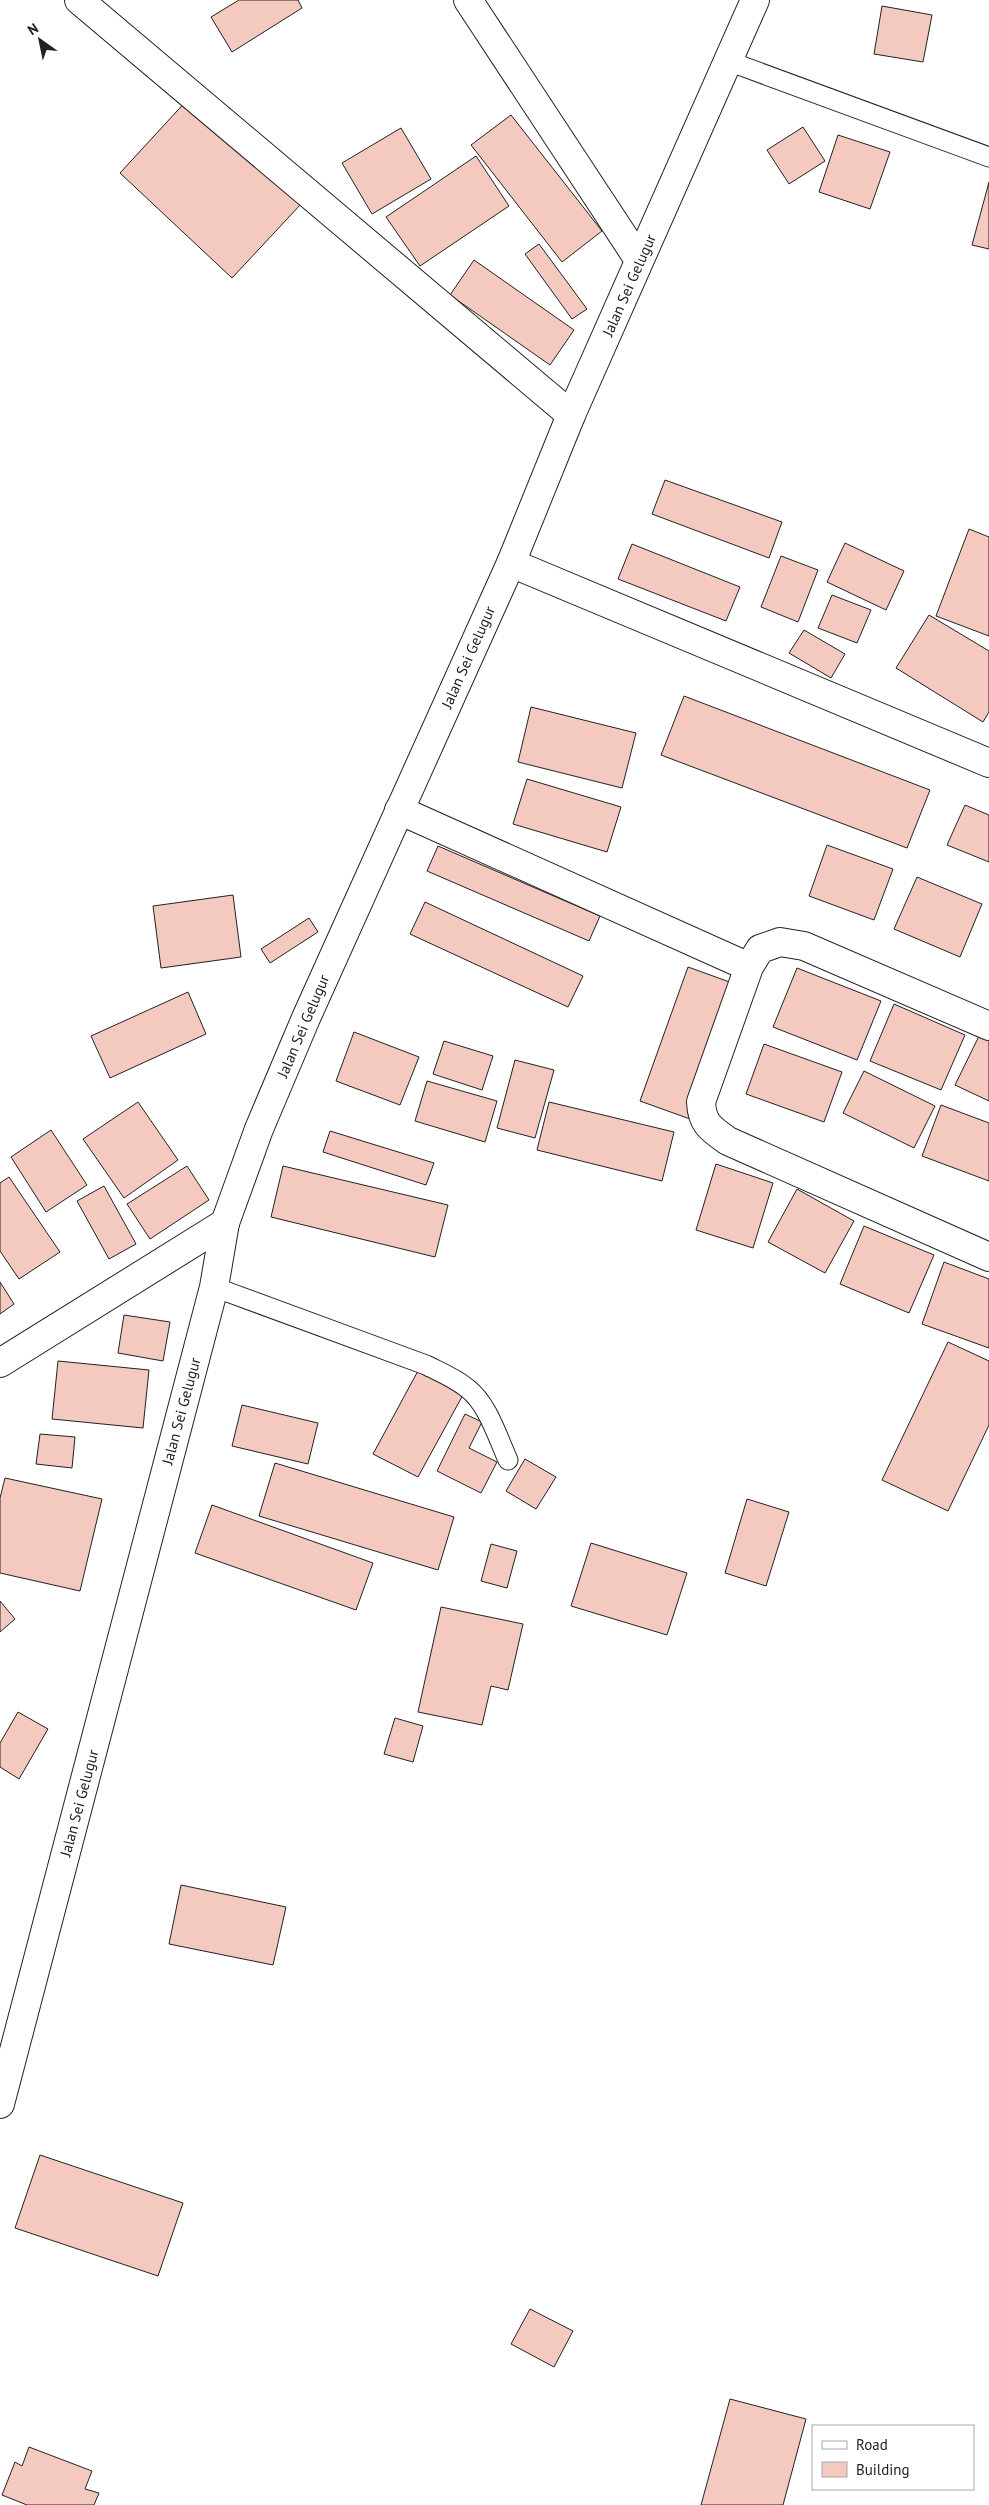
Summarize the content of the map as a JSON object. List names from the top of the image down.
{
  "streets": {
    "street": ["Jalan Sei Gelugur"]
  },
  "legend": ["Road", "Building"],
  "north": "top left"
}
